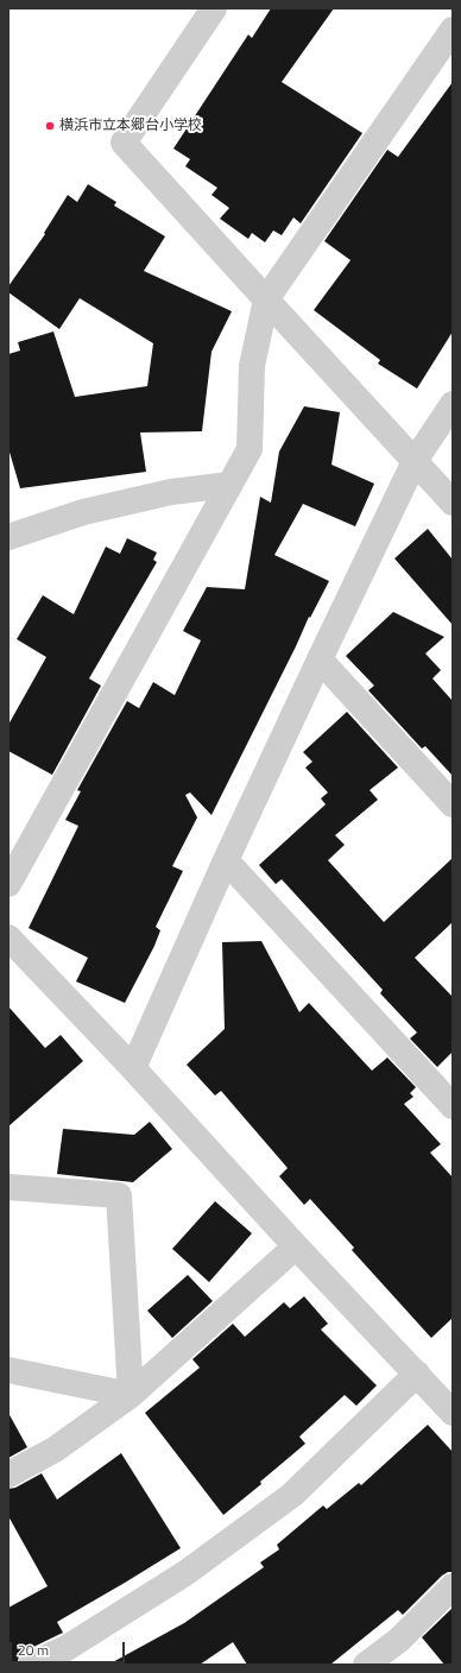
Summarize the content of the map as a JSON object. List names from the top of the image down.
{
  "places": ["横浜市立本郷台小学校"],
  "scale_bar": "20 m"
}
